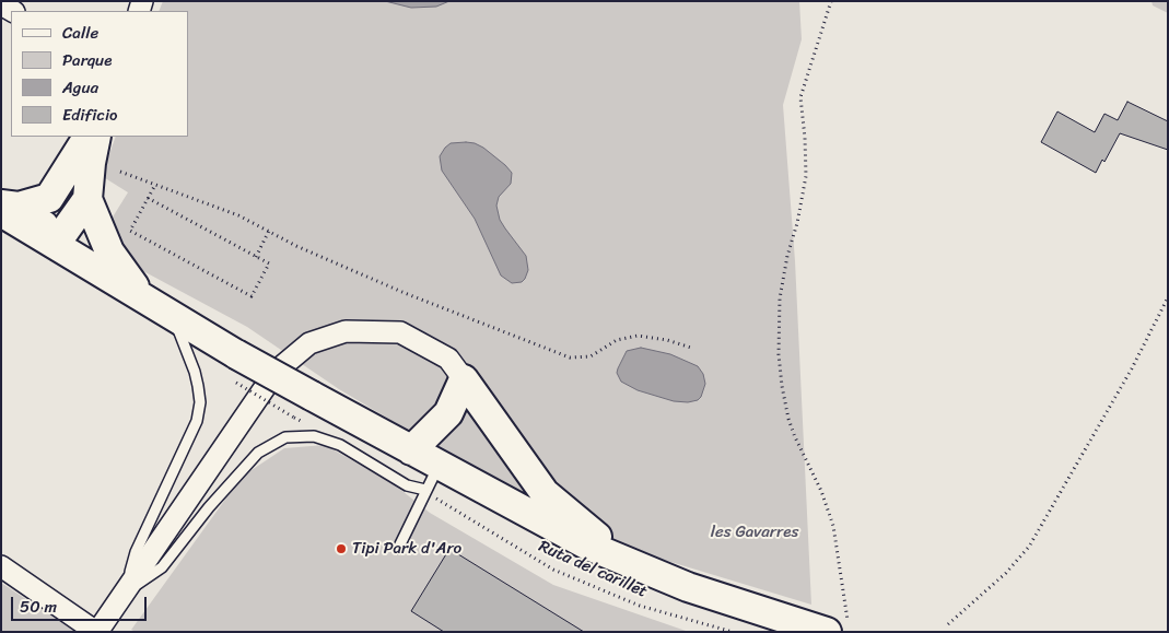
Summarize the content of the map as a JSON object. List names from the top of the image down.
{
  "streets": {
    "path": ["Ruta del carillet"]
  },
  "parks": ["les Gavarres"],
  "places": ["Tipi Park d'Aro"],
  "legend": [
    "Calle",
    "Parque",
    "Agua",
    "Edificio"
  ],
  "scale_bar": "50 m"
}
